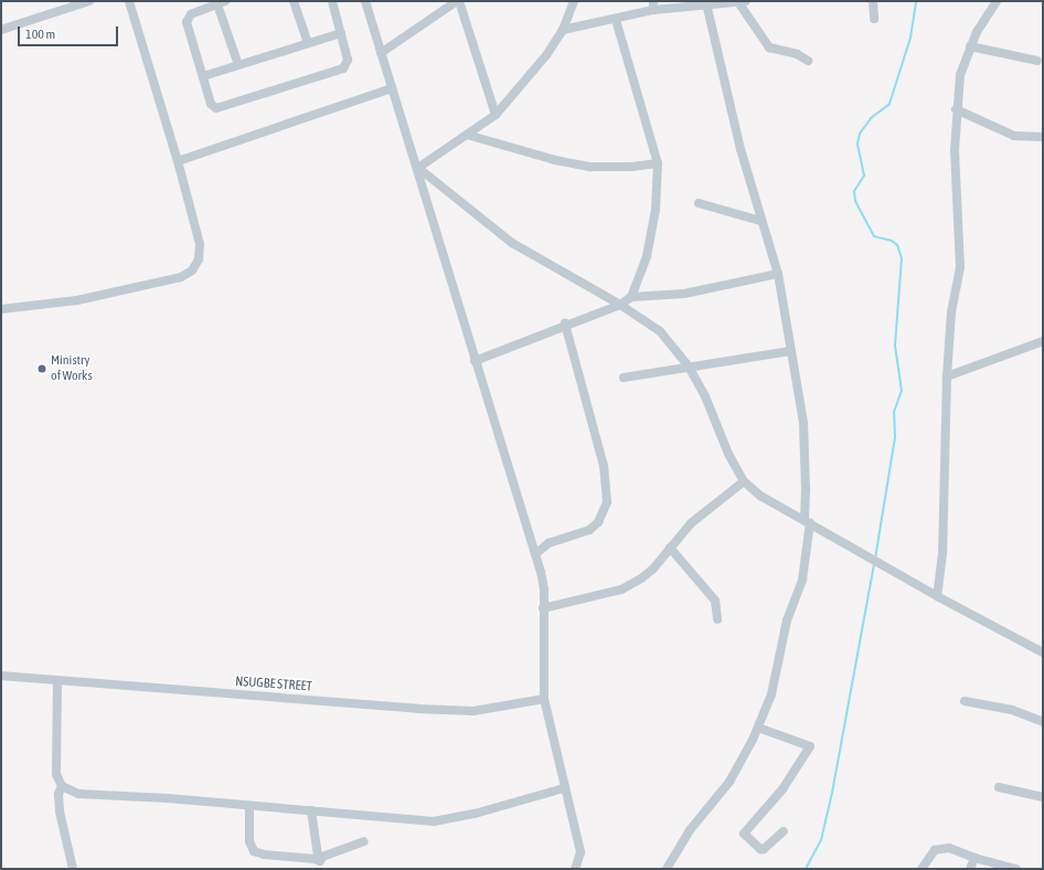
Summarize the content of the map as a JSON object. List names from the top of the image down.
{
  "streets": {
    "street": ["NSUGBE STREET"]
  },
  "places": ["Ministry of Works"],
  "scale_bar": "100 m"
}
